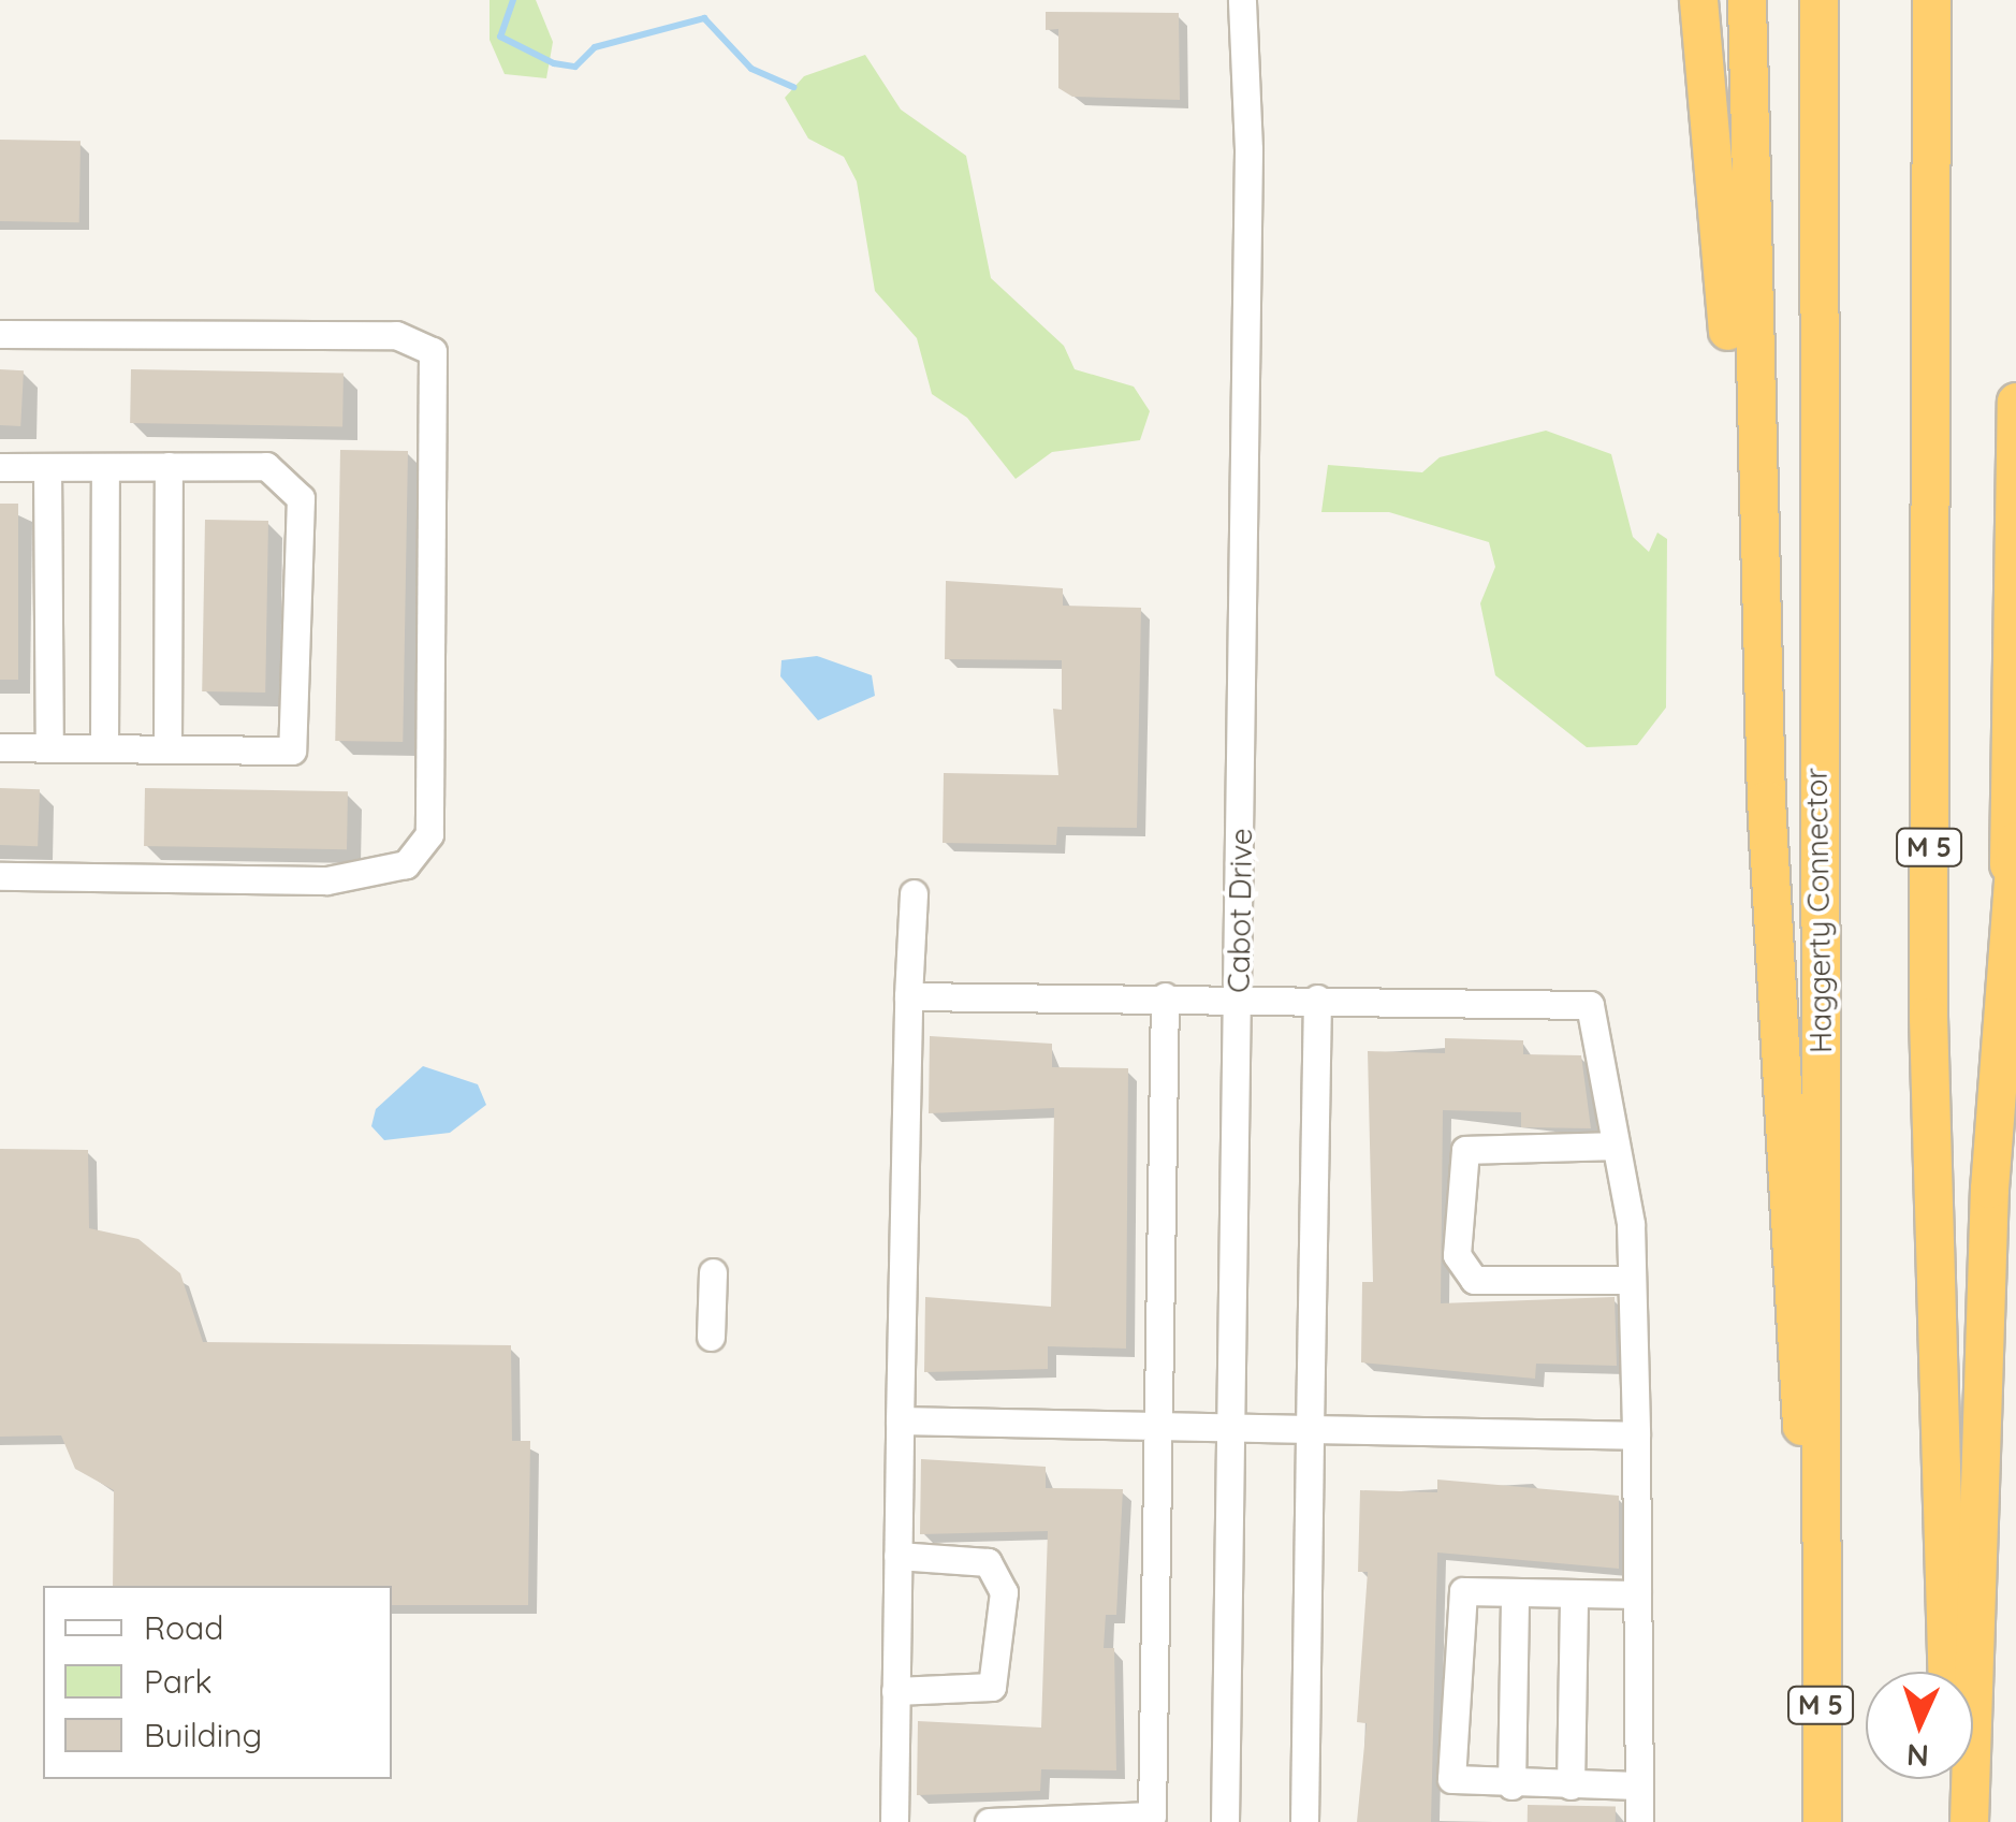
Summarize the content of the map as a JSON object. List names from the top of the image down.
{
  "streets": {
    "highway": ["M 5", "Haggerty Connector"],
    "street": ["Cabot Drive"]
  },
  "legend": ["Road", "Park", "Building"],
  "north": "bottom"
}
